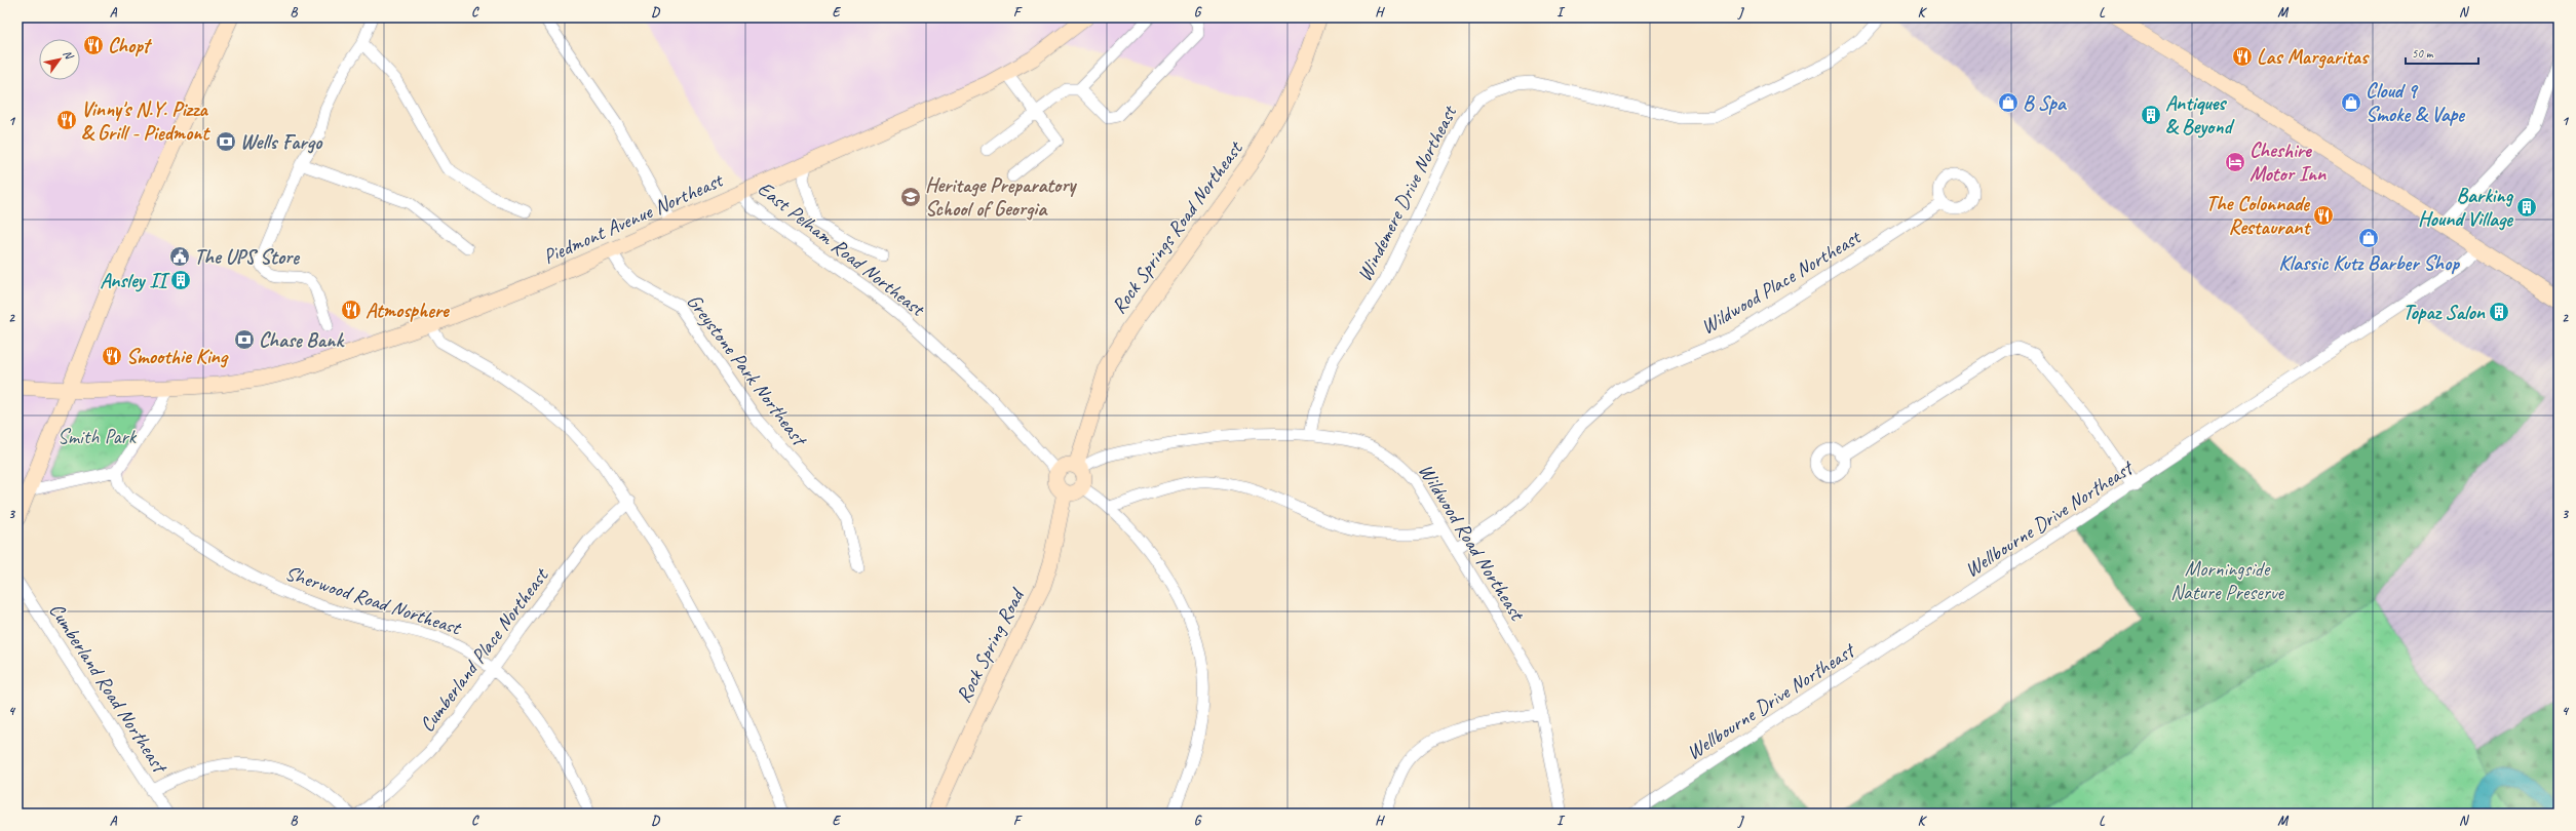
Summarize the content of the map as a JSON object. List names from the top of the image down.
{
  "streets": {
    "main road": ["Piedmont Avenue Northeast", "Rock Springs Road Northeast", "Rock Spring Road"],
    "street": [
      "Windemere Drive Northeast",
      "East Pelham Road Northeast",
      "Wildwood Place Northeast",
      "Greystone Park Northeast",
      "Wellbourne Drive Northeast",
      "Wildwood Road Northeast",
      "Sherwood Road Northeast",
      "Cumberland Place Northeast",
      "Cumberland Road Northeast"
    ]
  },
  "crossings": [
    ["Windemere Drive Northeast", "Wildwood Road Northeast"],
    ["Piedmont Avenue Northeast", "East Pelham Road Northeast"],
    ["Piedmont Avenue Northeast", "Greystone Park Northeast"],
    ["Rock Springs Road Northeast", "East Pelham Road Northeast"],
    ["Rock Springs Road Northeast", "Wildwood Road Northeast"],
    ["Rock Springs Road Northeast", "Rock Spring Road"],
    ["East Pelham Road Northeast", "Wildwood Road Northeast"],
    ["East Pelham Road Northeast", "Rock Spring Road"],
    ["Wildwood Place Northeast", "Wildwood Road Northeast"],
    ["Wildwood Road Northeast", "Rock Spring Road"],
    ["Sherwood Road Northeast", "Cumberland Place Northeast"]
  ],
  "parks": ["Smith Park", "Morningside Nature Preserve"],
  "places": {
    "restaurant": [
      "Chopt",
      "Las Margaritas",
      "Vinny's N.Y. Pizza & Grill - Piedmont",
      "The Colonnade Restaurant",
      "Atmosphere",
      "Smoothie King"
    ],
    "shop": ["B Spa", "Cloud 9 Smoke & Vape", "Klassic Kutz Barber Shop"],
    "building": [
      "Antiques & Beyond",
      "Barking Hound Village",
      "Ansley II",
      "Topaz Salon"
    ],
    "bank": ["Wells Fargo", "Chase Bank"],
    "hotel": ["Cheshire Motor Inn"],
    "school or university": ["Heritage Preparatory School of Georgia"],
    "public building": ["The UPS Store"]
  },
  "scale_bar": "50 m",
  "north": "top right",
  "grid": {
    "columns": [
      "A",
      "B",
      "C",
      "D",
      "E",
      "F",
      "G",
      "H",
      "I",
      "J",
      "K",
      "L",
      "M",
      "N"
    ],
    "rows": [
      "1",
      "2",
      "3",
      "4"
    ]
  }
}
